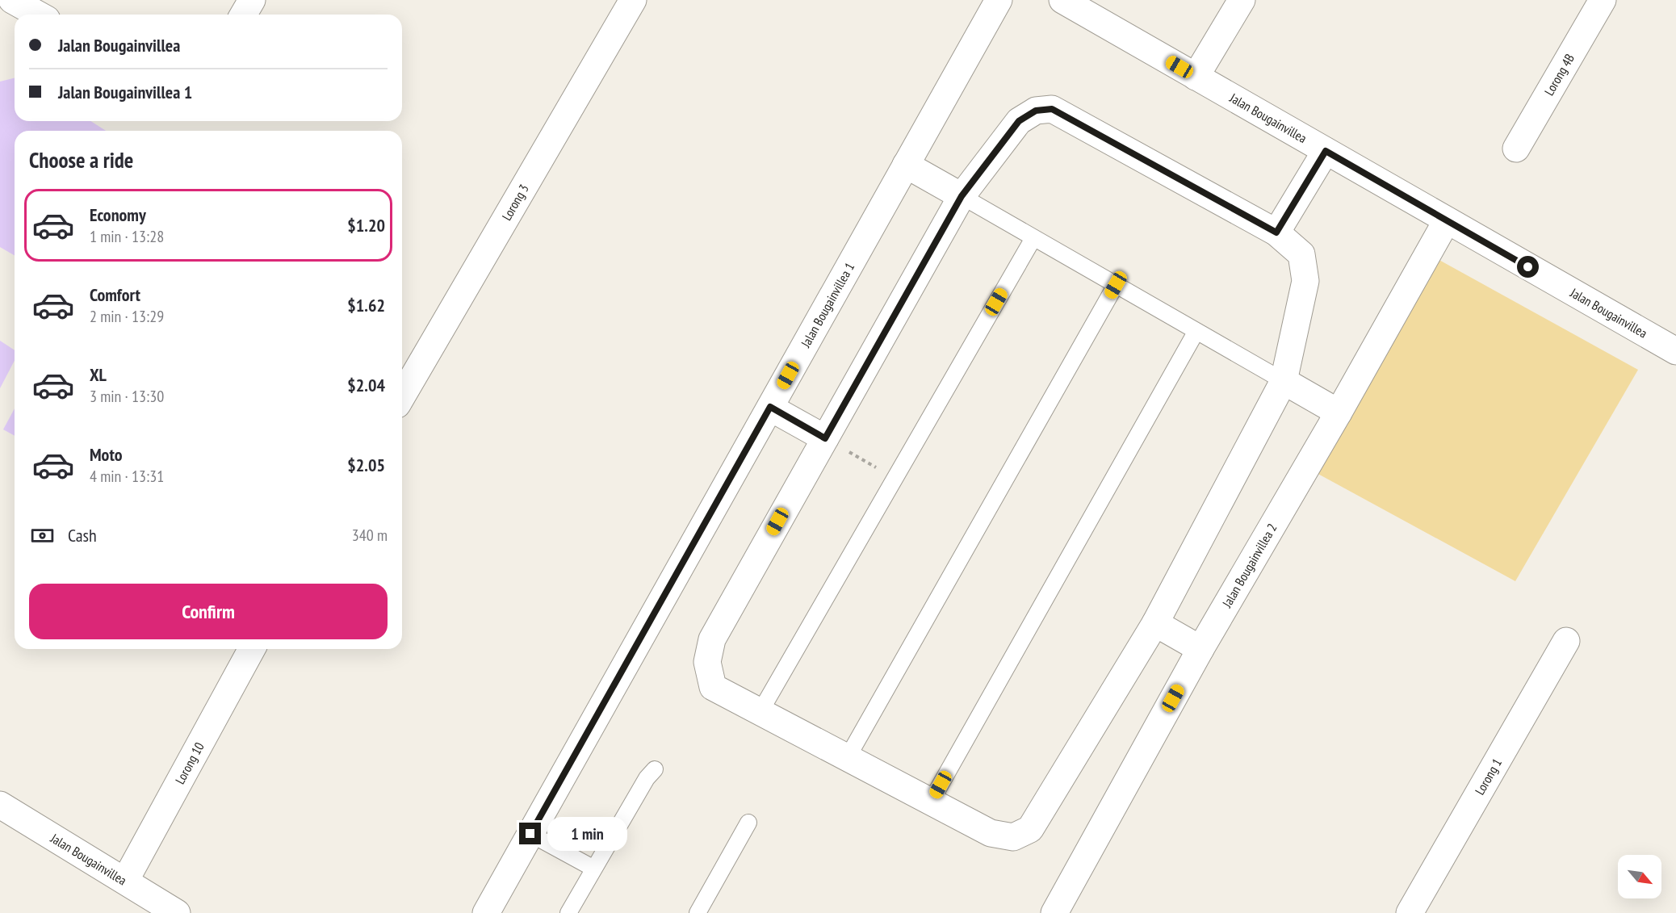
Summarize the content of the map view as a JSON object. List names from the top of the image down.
{
  "streets": {
    "street": [
      "Lorong 4B",
      "Jalan Bougainvillea",
      "Lorong 3",
      "Jalan Bougainvillea 1",
      "Jalan Bougainvillea 2",
      "Lorong 10",
      "Lorong 1"
    ]
  },
  "crossings": [
    ["Jalan Bougainvillea", "Jalan Bougainvillea 2"],
    ["Jalan Bougainvillea", "Lorong 10"]
  ],
  "north": "bottom right",
  "page": {
    "banner": ["Jalan Bougainvillea", "Jalan Bougainvillea 1"],
    "heading": "Choose a ride",
    "list": [
      {
        "name": "Economy",
        "note": "1 min · 13:28",
        "value": "$1.20"
      },
      {
        "name": "Comfort",
        "note": "2 min · 13:29",
        "value": "$1.62"
      },
      {
        "name": "XL",
        "note": "3 min · 13:30",
        "value": "$2.04"
      },
      {
        "name": "Moto",
        "note": "4 min · 13:31",
        "value": "$2.05"
      }
    ],
    "pay": ["Cash", "340 m"],
    "buttons": "Confirm",
    "bubble": "1 min"
  }
}
